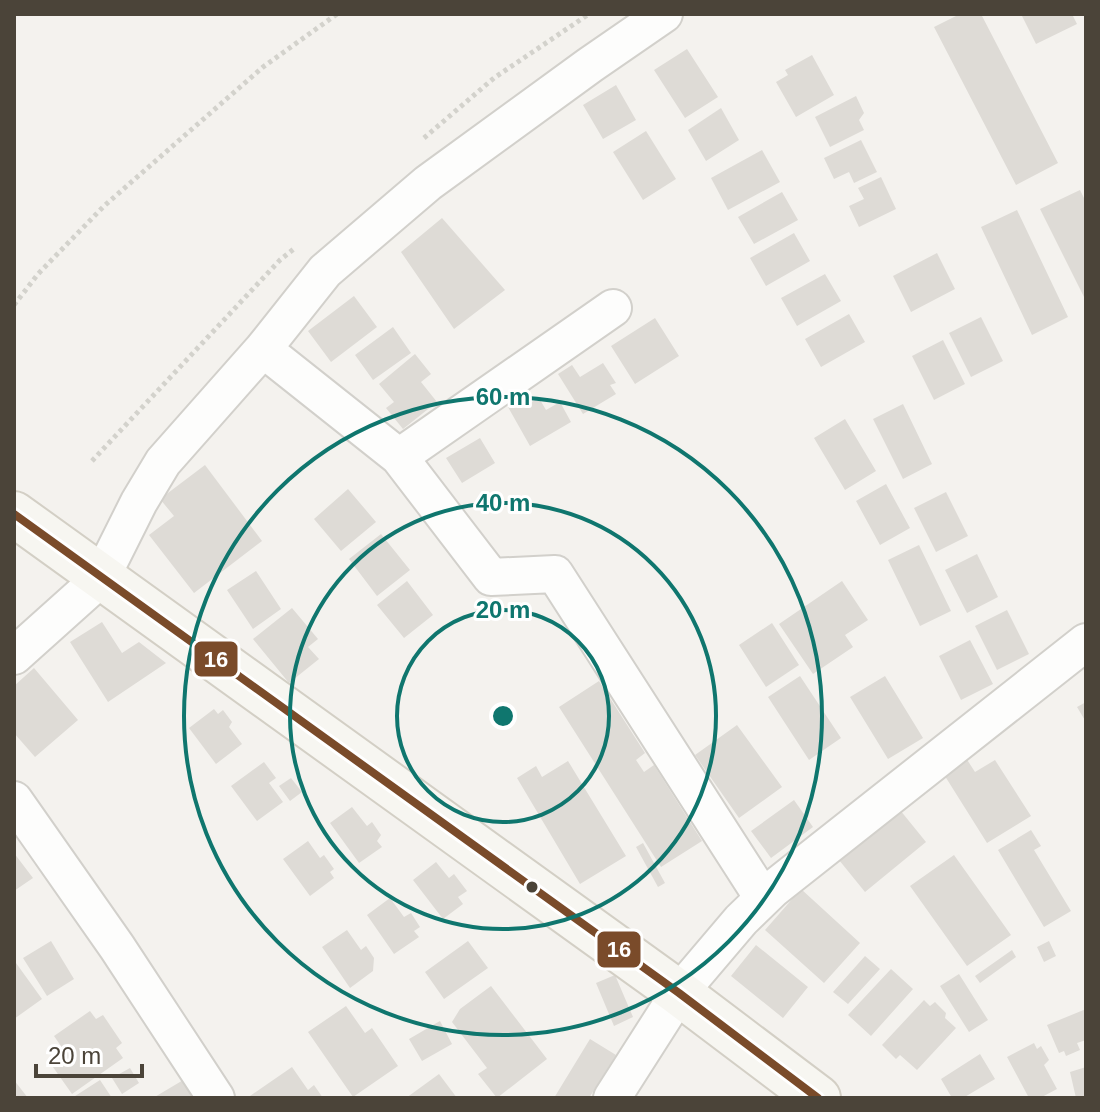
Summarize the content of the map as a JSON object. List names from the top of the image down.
{
  "lines": ["transit line 16"],
  "scale_bar": "20 m",
  "rings": ["60 m", "40 m", "20 m"]
}
